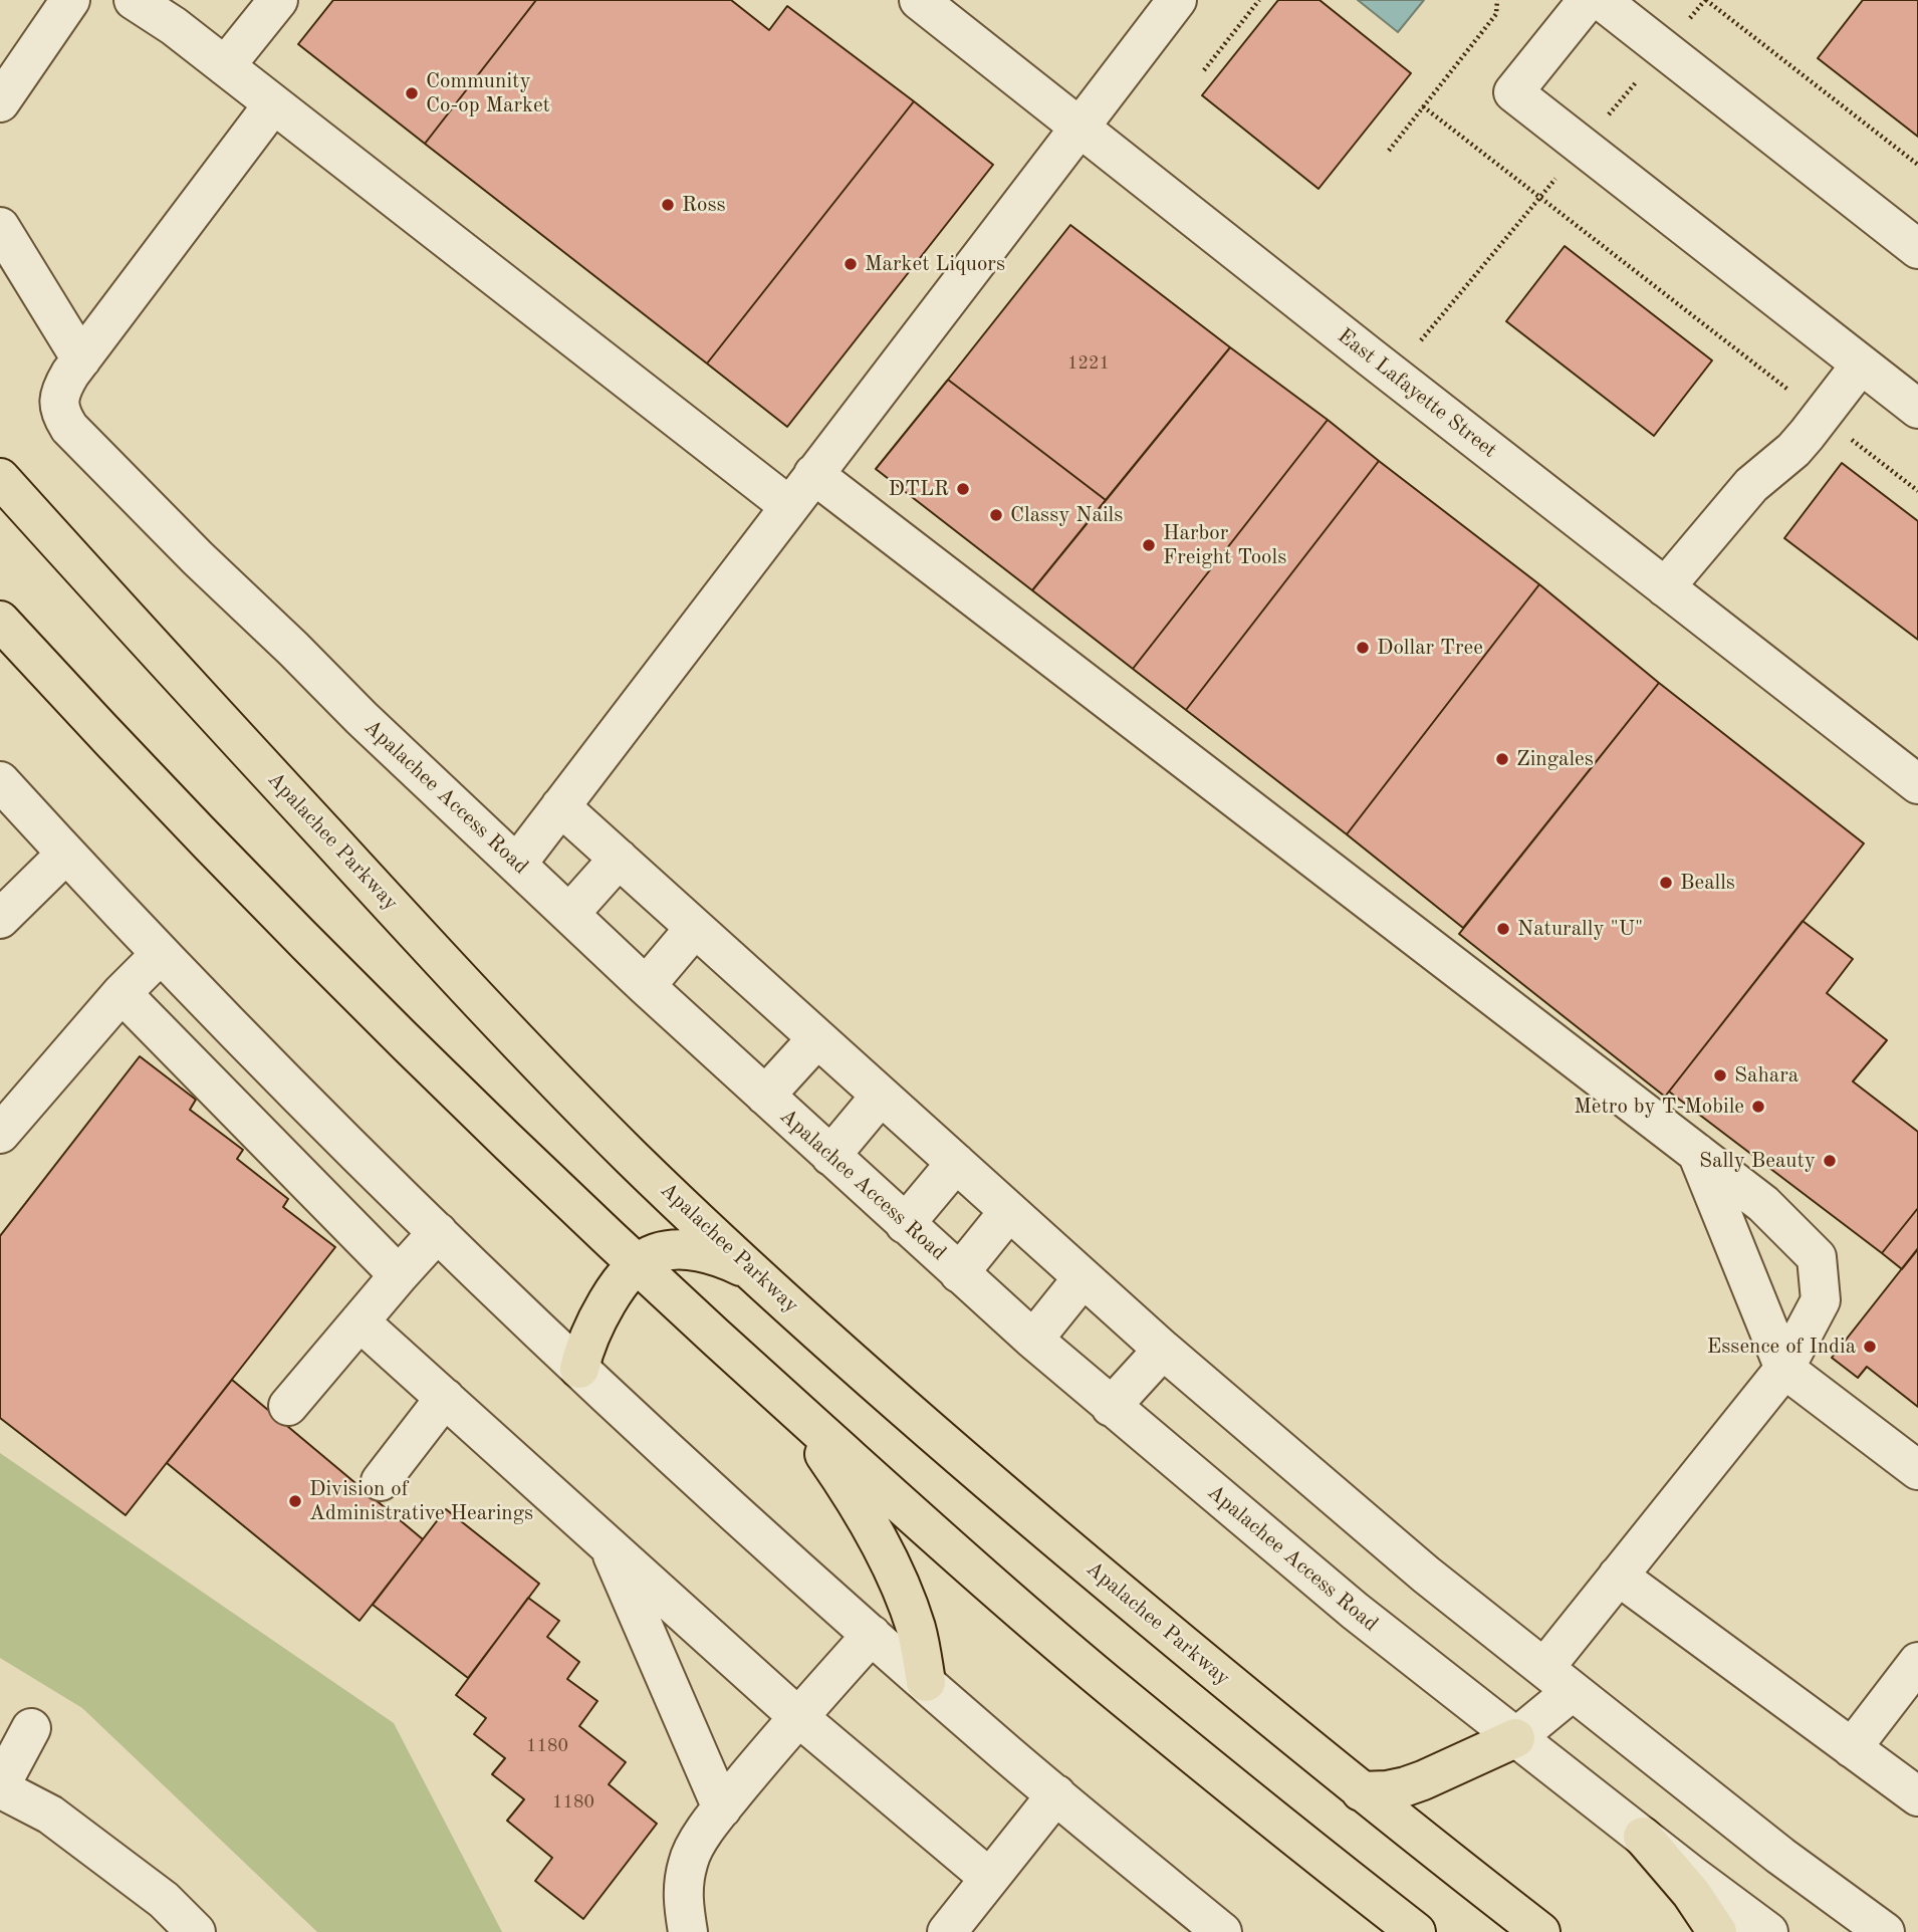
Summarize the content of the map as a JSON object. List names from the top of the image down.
{
  "streets": {
    "main road": ["Apalachee Parkway"],
    "street": ["East Lafayette Street", "Apalachee Access Road"]
  },
  "places": [
    "Community Co-op Market",
    "Ross",
    "Market Liquors",
    "DTLR",
    "Classy Nails",
    "Harbor Freight Tools",
    "Dollar Tree",
    "Zingales",
    "Bealls",
    "Naturally \"U\"",
    "Sahara",
    "Metro by T-Mobile",
    "Sally Beauty",
    "Essence of India",
    "Division of Administrative Hearings"
  ],
  "house_numbers": ["1221", "1180", "1180"]
}
